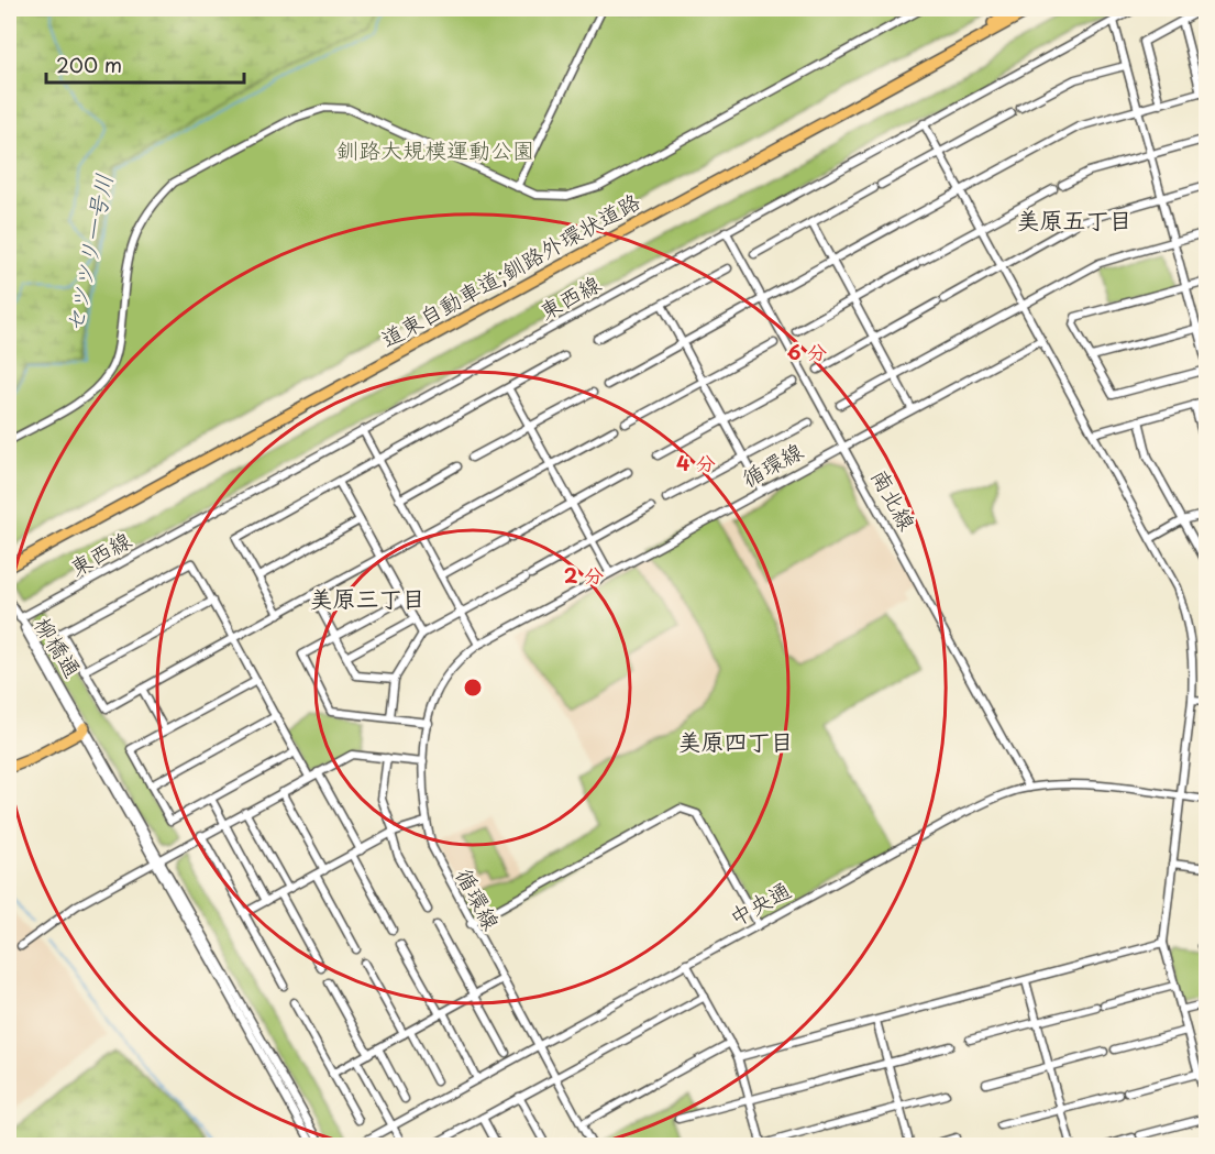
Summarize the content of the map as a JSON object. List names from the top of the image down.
{
  "streets": {
    "highway": ["道東自動車道;釧路外環状道路"],
    "street": [
      "東西線",
      "循環線",
      "南北線",
      "柳橋通",
      "中央通"
    ]
  },
  "crossings": [
    ["東西線", "南北線"],
    ["東西線", "柳橋通"],
    ["循環線", "南北線"],
    ["循環線", "中央通"],
    ["南北線", "中央通"]
  ],
  "districts": ["美原五丁目", "美原三丁目", "美原四丁目"],
  "water": ["セツツリ一号川"],
  "parks": ["釧路大規模運動公園"],
  "scale_bar": "200 m",
  "rings": ["6 分", "4 分", "2 分"]
}
